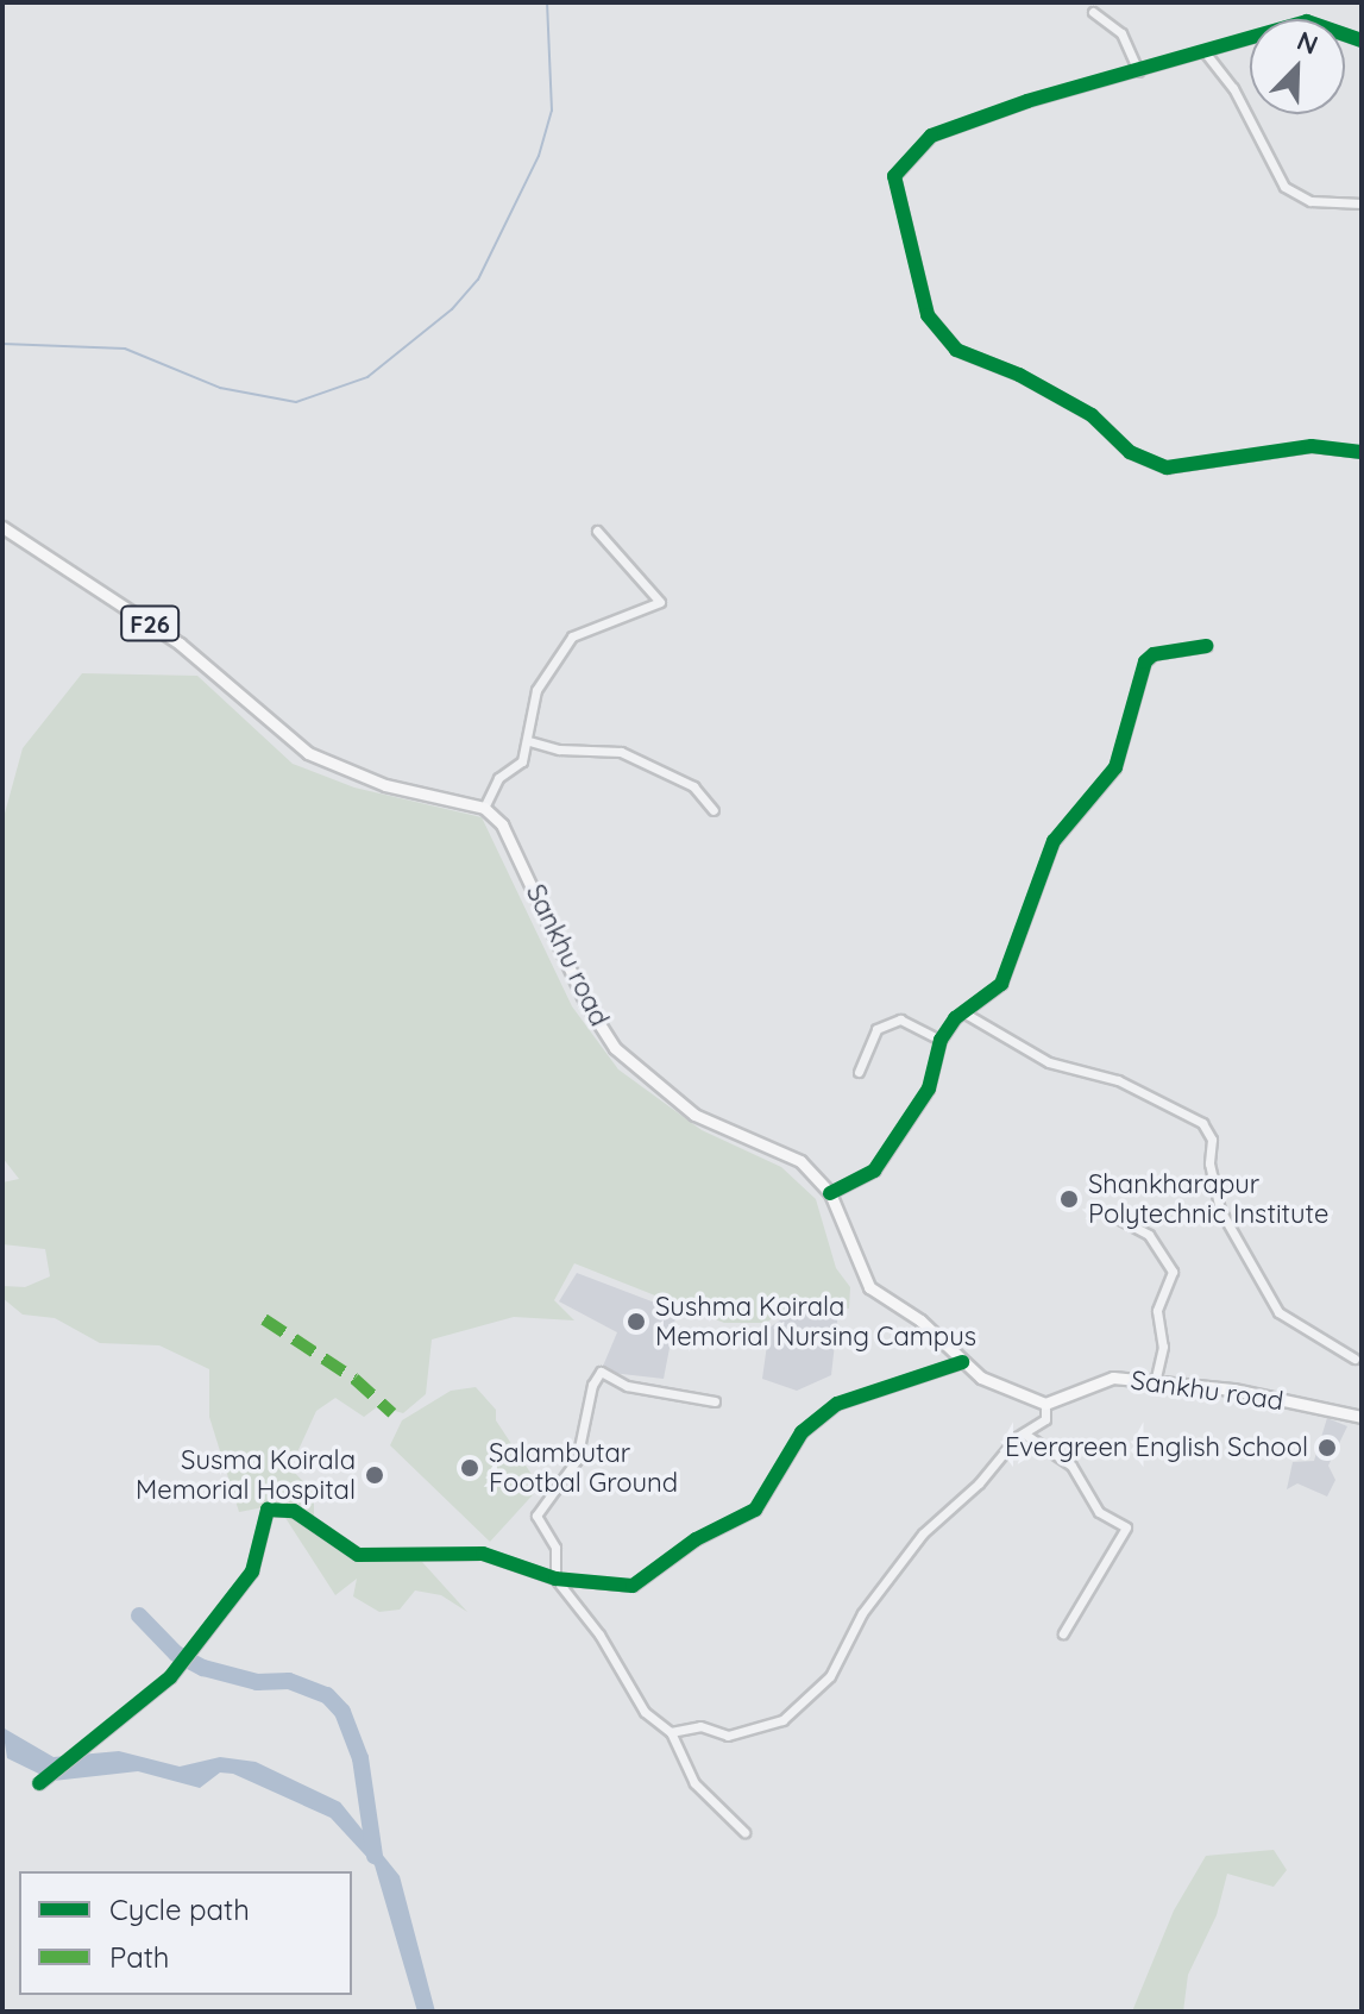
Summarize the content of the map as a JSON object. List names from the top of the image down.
{
  "streets": {
    "main road": ["F26", "Sankhu road"]
  },
  "crossings": [
    ["F26", "Sankhu road"]
  ],
  "places": [
    "Shankharapur Polytechnic Institute",
    "Sushma Koirala Memorial Nursing Campus",
    "Evergreen English School",
    "Salambutar Footbal Ground",
    "Susma Koirala Memorial Hospital"
  ],
  "legend": ["Cycle path", "Path"],
  "north": "top right"
}
